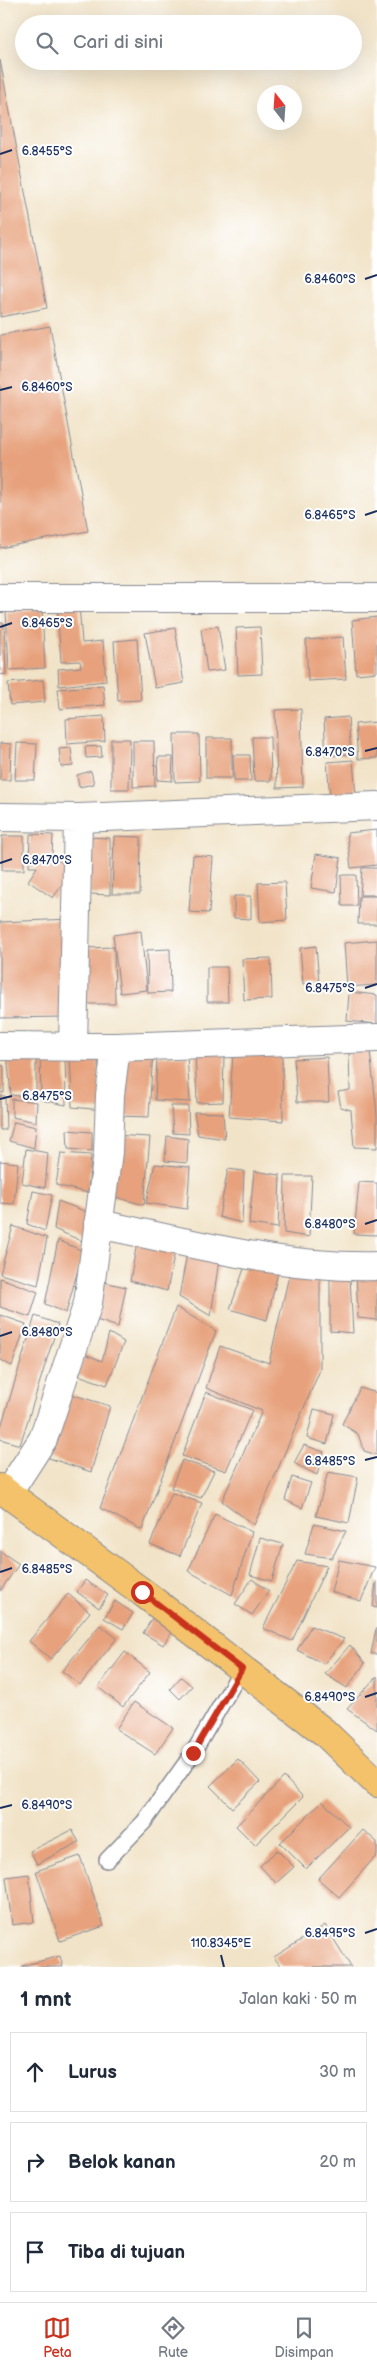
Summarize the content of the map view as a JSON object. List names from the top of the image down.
{
  "north": "top",
  "page": {
    "search": "Cari di sini",
    "heading": ["1 mnt", "Jalan kaki · 50 m"],
    "list": [
      ["Lurus", "30 m"],
      ["Belok kanan", "20 m"],
      "Tiba di tujuan"
    ],
    "nav": ["Peta", "Rute", "Disimpan"]
  },
  "coordinates": [
    "6.8455°S",
    "6.8460°S",
    "6.8465°S",
    "6.8470°S",
    "6.8475°S",
    "6.8480°S",
    "6.8485°S",
    "6.8490°S",
    "6.8495°S",
    "110.8345°E"
  ]
}
